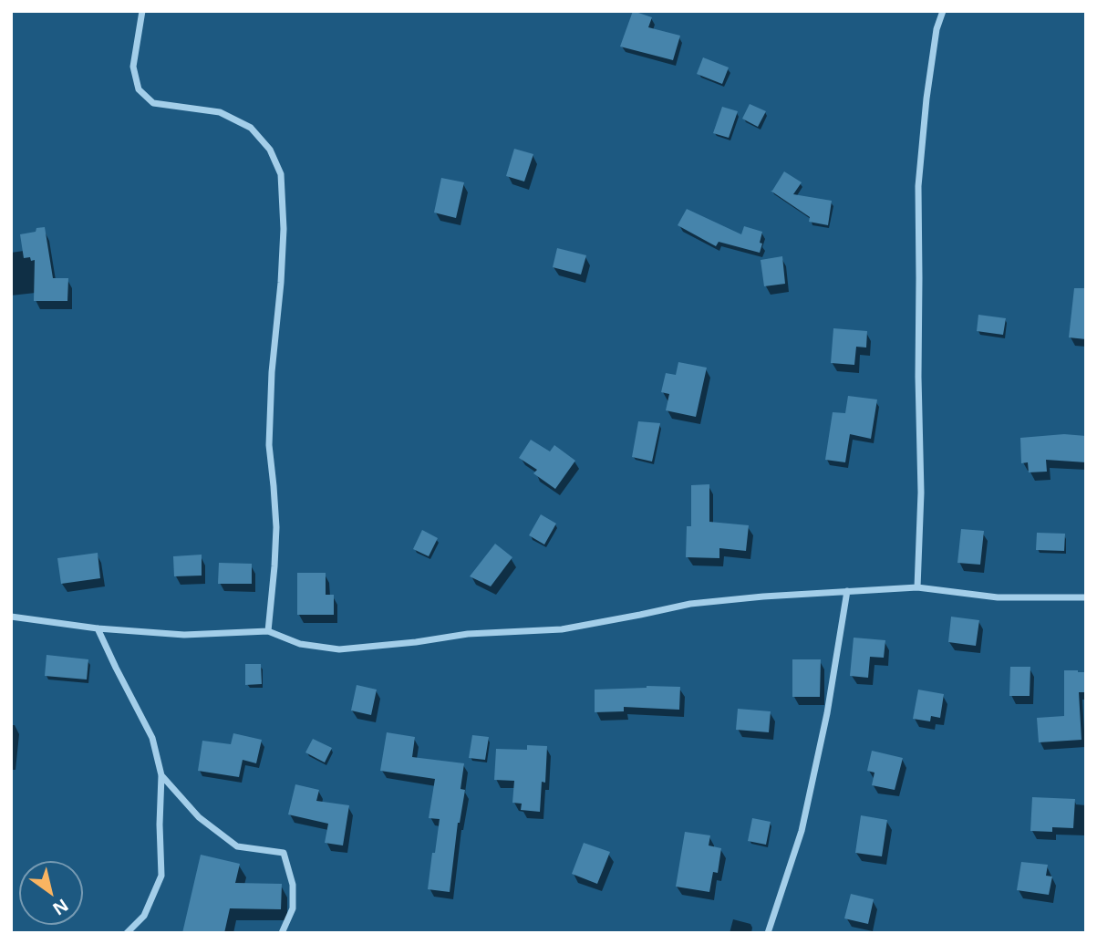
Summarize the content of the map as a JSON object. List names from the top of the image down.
{
  "north": "bottom right"
}
